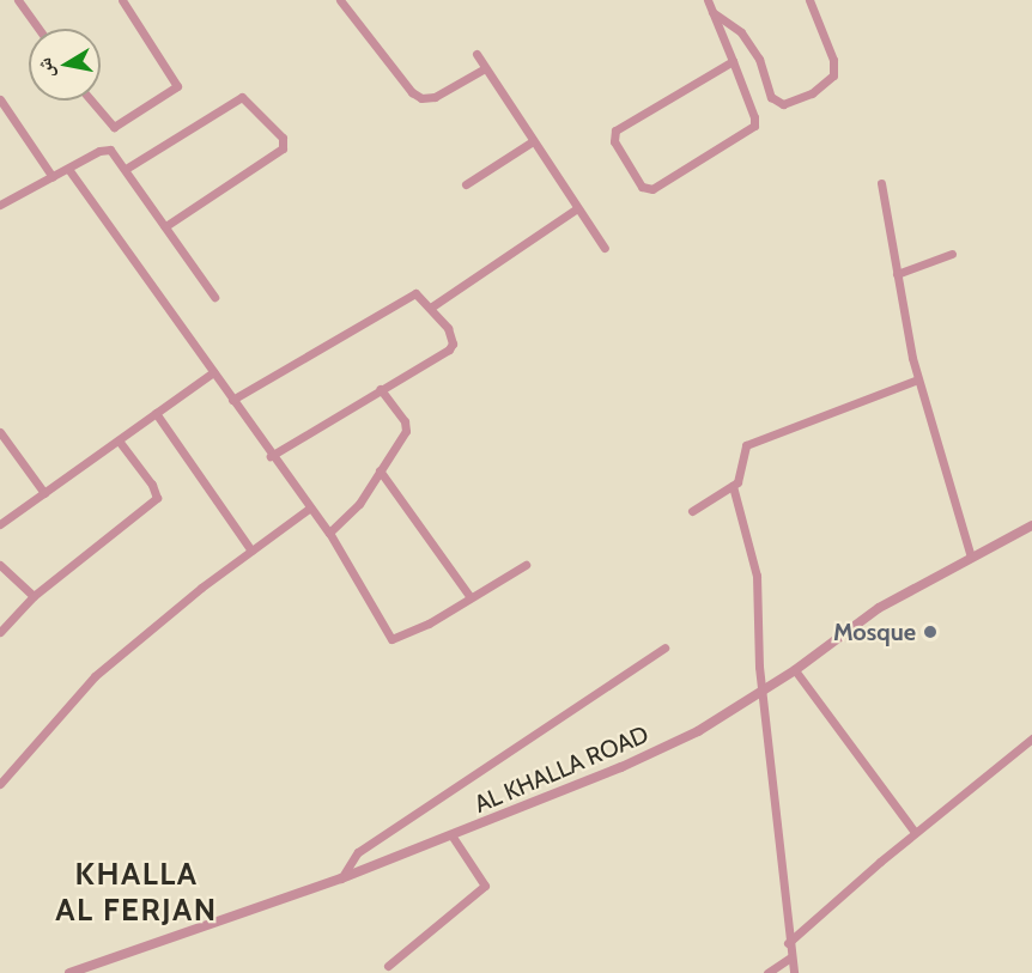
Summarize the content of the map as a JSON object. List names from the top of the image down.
{
  "streets": {
    "street": ["AL KHALLA ROAD"]
  },
  "districts": ["KHALLA AL FERJAN"],
  "places": ["Mosque"],
  "north": "left"
}
